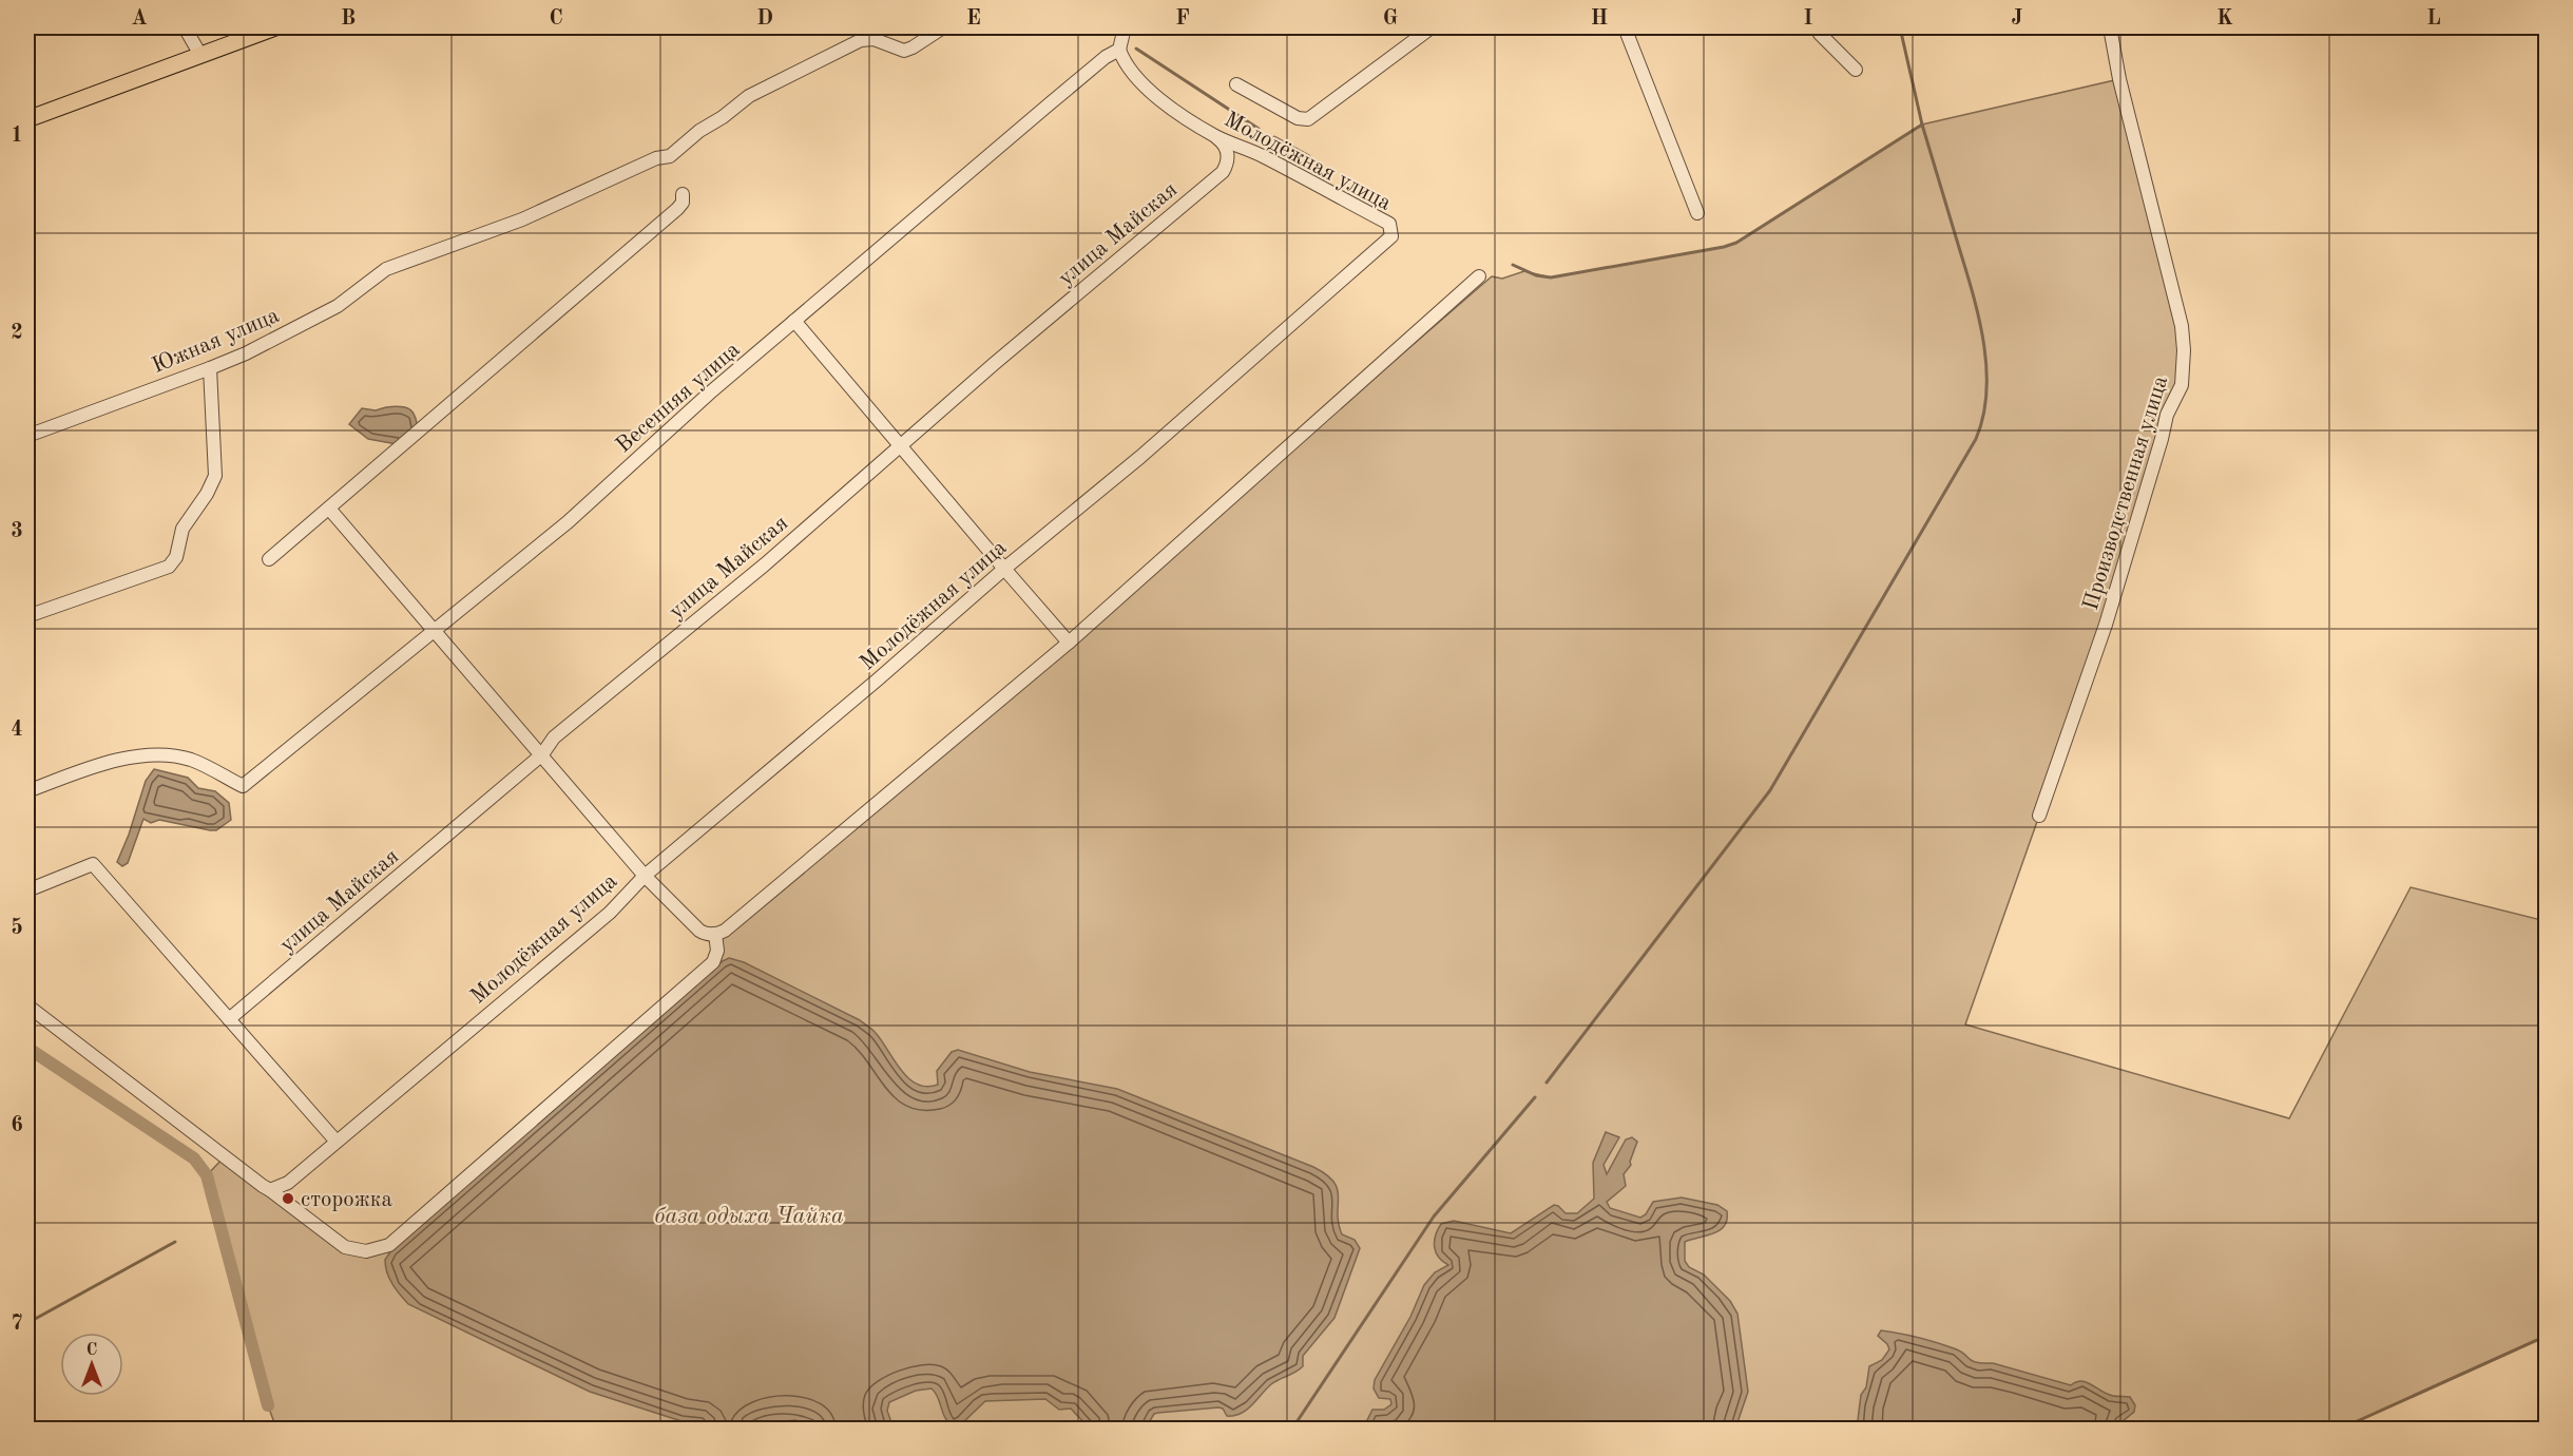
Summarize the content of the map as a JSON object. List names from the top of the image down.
{
  "streets": {
    "street": [
      "Молодёжная улица",
      "улица Майская",
      "Южная улица",
      "Весенняя улица",
      "Производственная улица"
    ]
  },
  "crossings": [
    ["Молодёжная улица", "улица Майская"],
    ["Молодёжная улица", "Весенняя улица"]
  ],
  "water": ["база одыха Чайка"],
  "places": ["сторожка"],
  "north": "top",
  "grid": {
    "columns": [
      "A",
      "B",
      "C",
      "D",
      "E",
      "F",
      "G",
      "H",
      "I",
      "J",
      "K",
      "L"
    ],
    "rows": [
      "1",
      "2",
      "3",
      "4",
      "5",
      "6",
      "7"
    ]
  }
}
